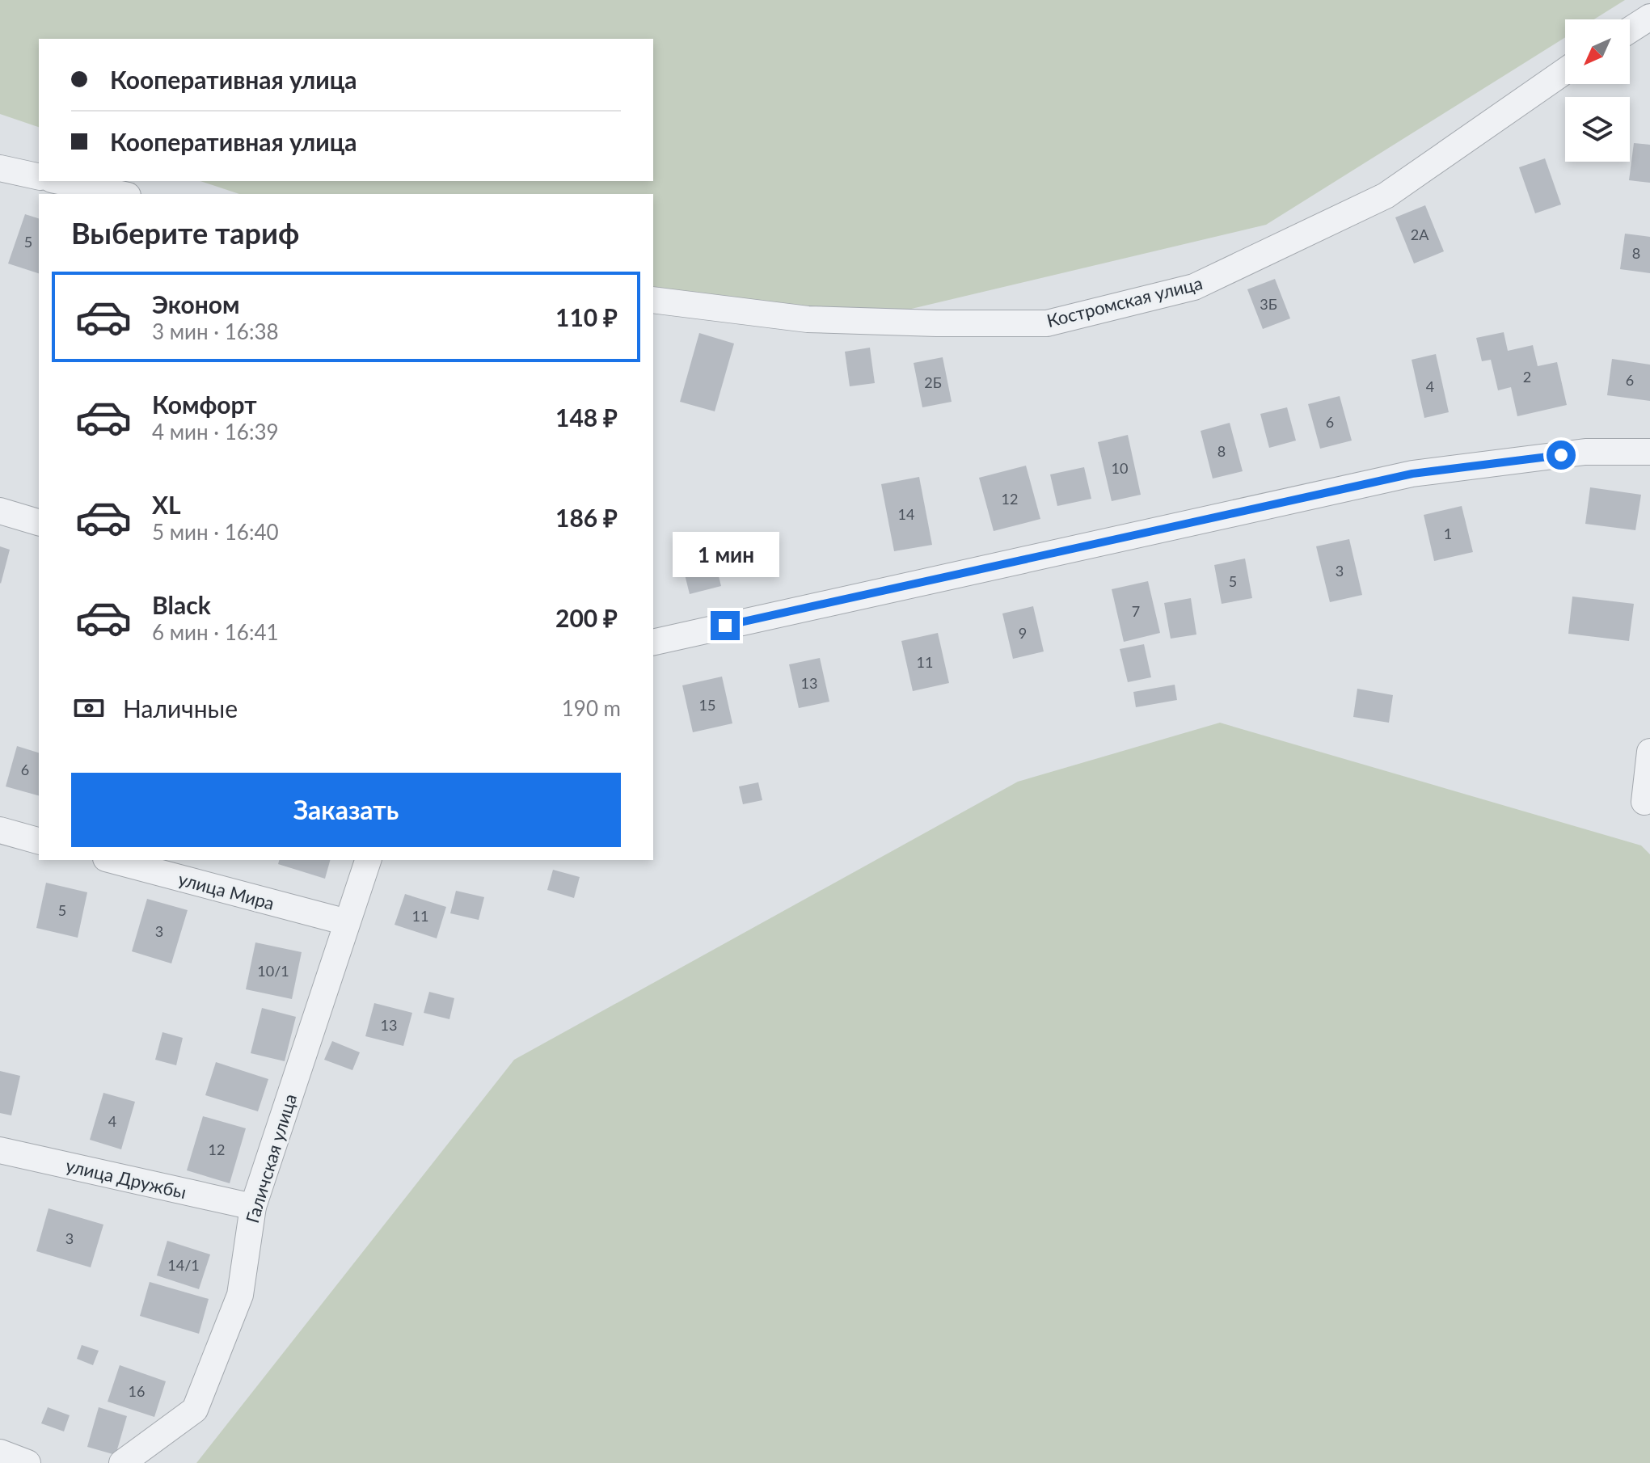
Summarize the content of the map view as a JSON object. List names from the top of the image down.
{
  "streets": {
    "street": [
      "Костромская улица",
      "улица Мира",
      "Галичская улица",
      "улица Дружбы"
    ]
  },
  "crossings": [
    ["улица Мира", "Галичская улица"],
    ["Галичская улица", "улица Дружбы"]
  ],
  "house_numbers": [
    "2А",
    "5",
    "8",
    "3Б",
    "2",
    "6",
    "2Б",
    "4",
    "6",
    "8",
    "10",
    "12",
    "14",
    "1",
    "3",
    "5",
    "7",
    "9",
    "11",
    "13",
    "15",
    "6",
    "5",
    "11",
    "3",
    "10/1",
    "13",
    "4",
    "12",
    "3",
    "14/1",
    "16"
  ],
  "north": "bottom left",
  "page": {
    "banner": ["Кооперативная улица", "Кооперативная улица"],
    "heading": "Выберите тариф",
    "list": [
      {
        "name": "Эконом",
        "note": "3 мин · 16:38",
        "value": "110 ₽"
      },
      {
        "name": "Комфорт",
        "note": "4 мин · 16:39",
        "value": "148 ₽"
      },
      {
        "name": "XL",
        "note": "5 мин · 16:40",
        "value": "186 ₽"
      },
      {
        "name": "Black",
        "note": "6 мин · 16:41",
        "value": "200 ₽"
      }
    ],
    "bubble": "1 мин",
    "pay": ["Наличные", "190 m"],
    "buttons": "Заказать"
  }
}
